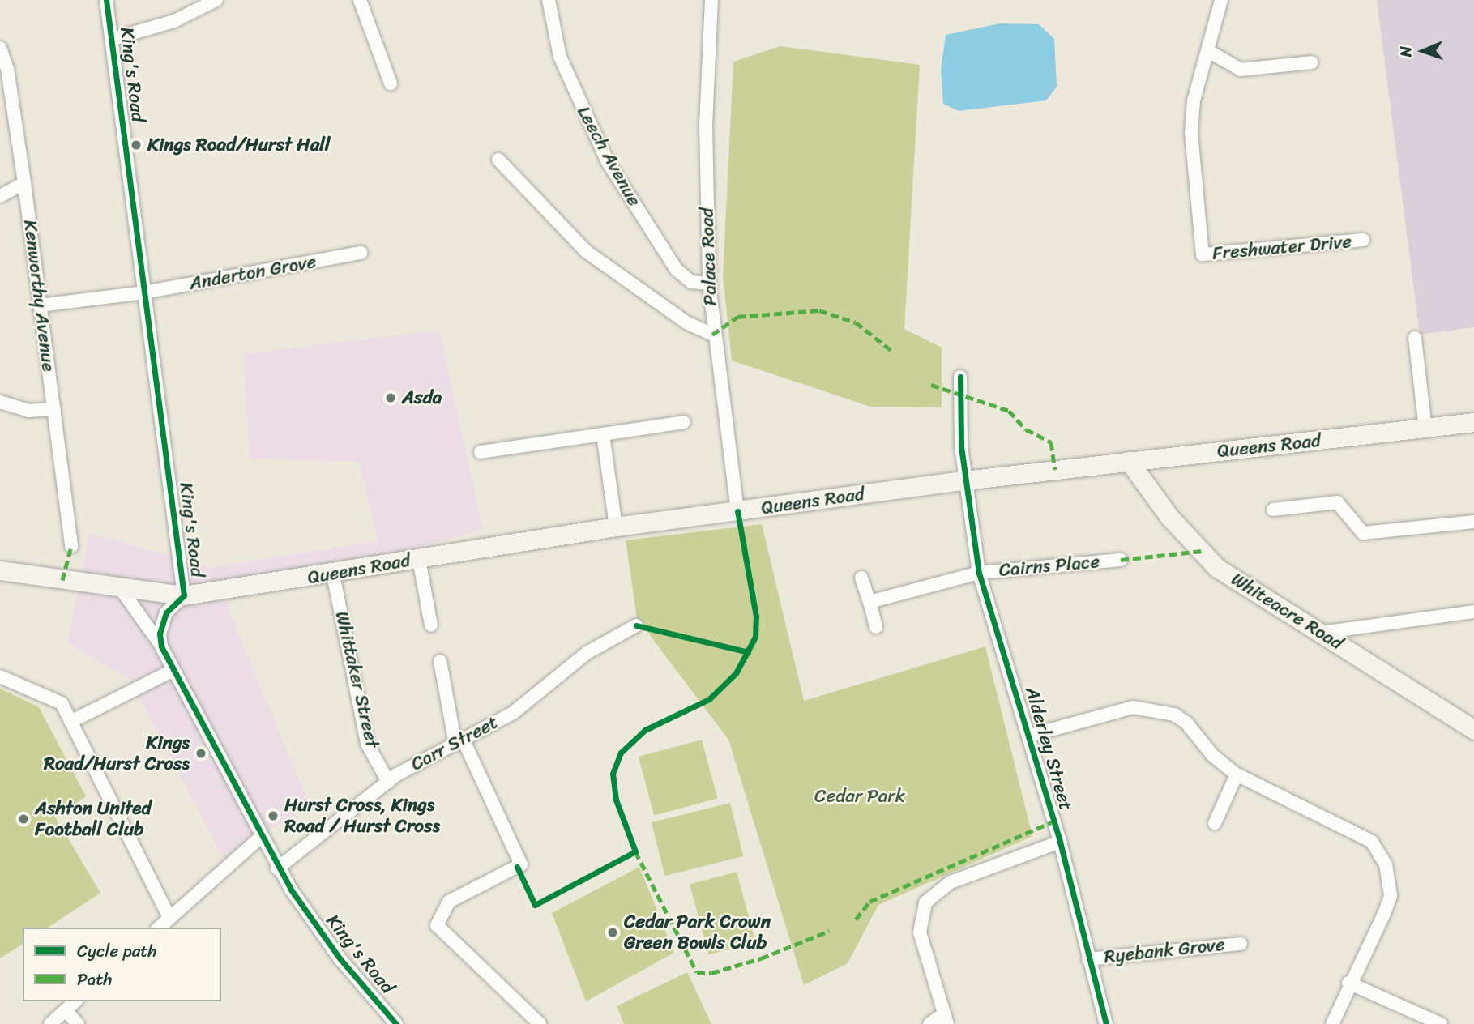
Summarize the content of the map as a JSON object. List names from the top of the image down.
{
  "streets": {
    "main road": ["Queens Road", "Whiteacre Road"],
    "street": [
      "King's Road",
      "Leech Avenue",
      "Freshwater Drive",
      "Palace Road",
      "Anderton Grove",
      "Kenworthy Avenue",
      "Cairns Place",
      "Whittaker Street",
      "Carr Street",
      "Alderley Street",
      "Ryebank Grove"
    ]
  },
  "crossings": [
    ["King's Road", "Anderton Grove"],
    ["King's Road", "Queens Road"],
    ["King's Road", "Carr Street"],
    ["Leech Avenue", "Palace Road"],
    ["Palace Road", "Queens Road"],
    ["Anderton Grove", "Kenworthy Avenue"],
    ["Queens Road", "Whiteacre Road"],
    ["Queens Road", "Whittaker Street"],
    ["Queens Road", "Alderley Street"],
    ["Cairns Place", "Alderley Street"],
    ["Whittaker Street", "Carr Street"],
    ["Alderley Street", "Ryebank Grove"]
  ],
  "parks": ["Cedar Park"],
  "places": [
    "Kings Road/Hurst Hall",
    "Asda",
    "Kings Road/Hurst Cross",
    "Hurst Cross, Kings Road / Hurst Cross",
    "Ashton United Football Club",
    "Cedar Park Crown Green Bowls Club"
  ],
  "legend": ["Cycle path", "Path"],
  "north": "left"
}
